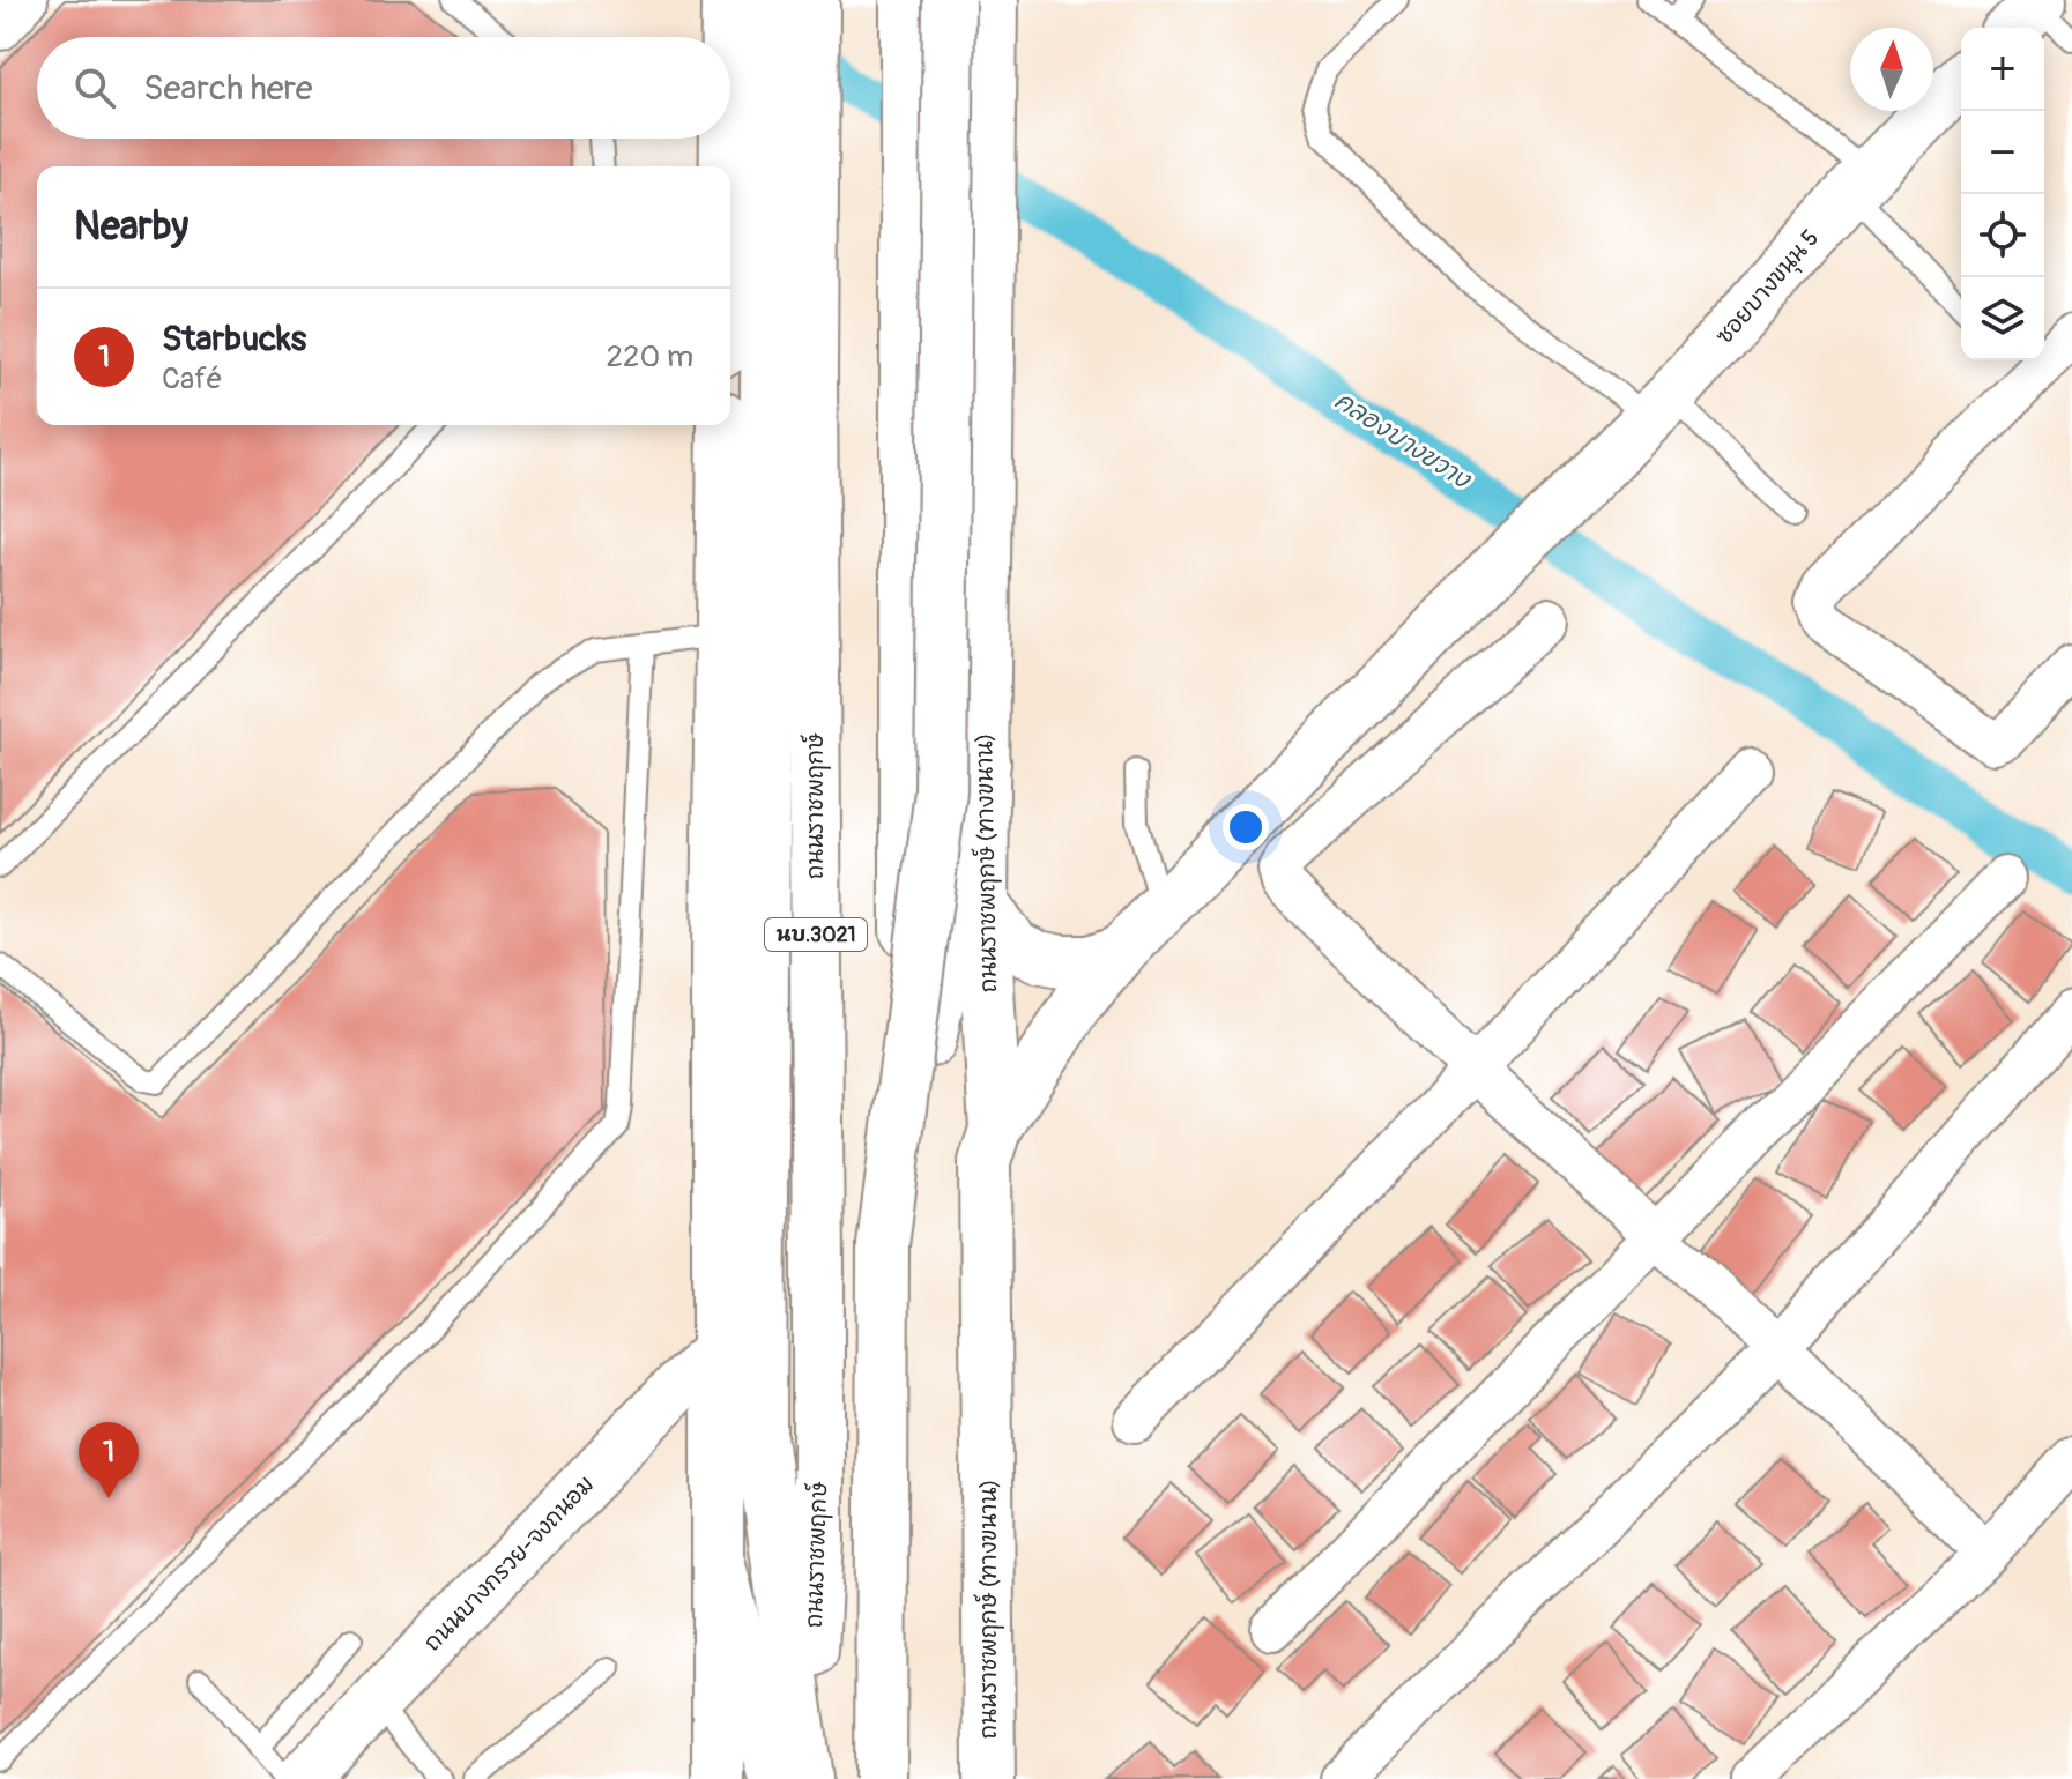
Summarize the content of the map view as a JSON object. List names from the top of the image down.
{
  "streets": {
    "main road": [
      "ซอยบางขนุน 5",
      "ถนนราชพฤกษ์",
      "ถนนราชพฤกษ์ (ทางขนาน)",
      "นบ.3021",
      "ถนนบางกรวย-จงถนอม"
    ]
  },
  "crossings": [
    ["ซอยบางขนุน 5", "ถนนราชพฤกษ์ (ทางขนาน)"]
  ],
  "water": ["คลองบางขวาง"],
  "north": "top",
  "page": {
    "map_buttons": ["+", "−"],
    "search": "Search here",
    "heading": "Nearby",
    "list": [
      {
        "mark": "1",
        "name": "Starbucks",
        "note": "Café",
        "value": "220 m"
      }
    ],
    "pins": "1"
  }
}
